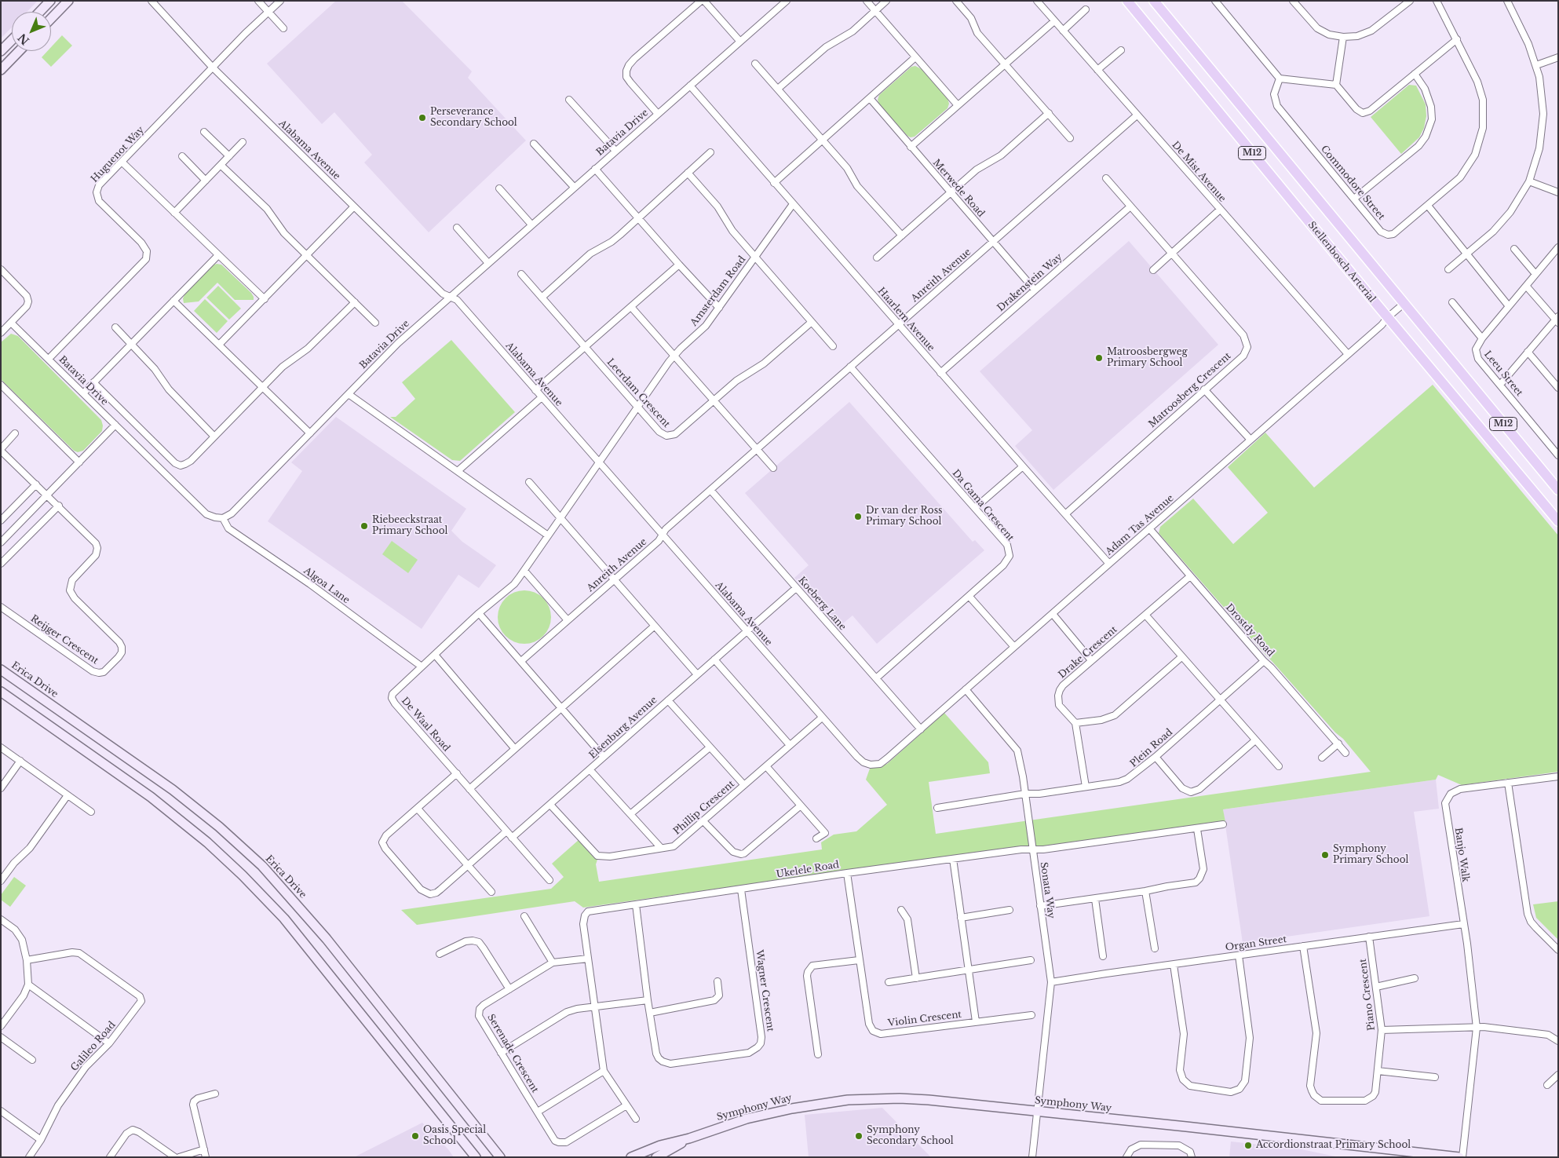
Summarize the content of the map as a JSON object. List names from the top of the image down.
{
  "streets": {
    "main road": [
      "M12",
      "Stellenbosch Arterial",
      "Erica Drive",
      "Symphony Way"
    ],
    "street": [
      "Batavia Drive",
      "Alabama Avenue",
      "Huguenot Way",
      "De Mist Avenue",
      "Commodore Street",
      "Merwede Road",
      "Anreith Avenue",
      "Drakenstein Way",
      "Amsterdam Road",
      "Haarlem Avenue",
      "Leeu Street",
      "Matroosberg Crescent",
      "Leerdam Crescent",
      "Da Gama Crescent",
      "Adam Tas Avenue",
      "Algoa Lane",
      "Koeberg Lane",
      "Drostdy Road",
      "Reijger Crescent",
      "Drake Crescent",
      "De Waal Road",
      "Elsenburg Avenue",
      "Plein Road",
      "Phillip Crescent",
      "Banjo Walk",
      "Ukelele Road",
      "Sonata Way",
      "Organ Street",
      "Wagner Crescent",
      "Piano Crescent",
      "Violin Crescent",
      "Galileo Road",
      "Serenade Crescent"
    ]
  },
  "crossings": [
    ["Batavia Drive", "Alabama Avenue"],
    ["Batavia Drive", "Huguenot Way"],
    ["Batavia Drive", "Haarlem Avenue"],
    ["Batavia Drive", "Algoa Lane"],
    ["Alabama Avenue", "Huguenot Way"],
    ["Alabama Avenue", "Anreith Avenue"],
    ["Alabama Avenue", "Amsterdam Road"],
    ["Alabama Avenue", "Adam Tas Avenue"],
    ["Alabama Avenue", "Elsenburg Avenue"],
    ["Alabama Avenue", "Phillip Crescent"],
    ["M12", "Adam Tas Avenue"],
    ["De Mist Avenue", "Anreith Avenue"],
    ["De Mist Avenue", "Adam Tas Avenue"],
    ["Merwede Road", "Anreith Avenue"],
    ["Merwede Road", "Drakenstein Way"],
    ["Stellenbosch Arterial", "Adam Tas Avenue"],
    ["Anreith Avenue", "Haarlem Avenue"],
    ["Anreith Avenue", "Da Gama Crescent"],
    ["Anreith Avenue", "Koeberg Lane"],
    ["Drakenstein Way", "Haarlem Avenue"],
    ["Drakenstein Way", "Matroosberg Crescent"],
    ["Amsterdam Road", "Haarlem Avenue"],
    ["Amsterdam Road", "Leerdam Crescent"],
    ["Amsterdam Road", "De Waal Road"],
    ["Haarlem Avenue", "Matroosberg Crescent"],
    ["Haarlem Avenue", "Adam Tas Avenue"],
    ["Da Gama Crescent", "Koeberg Lane"],
    ["Adam Tas Avenue", "Koeberg Lane"],
    ["Adam Tas Avenue", "Drostdy Road"],
    ["Adam Tas Avenue", "Sonata Way"],
    ["Algoa Lane", "De Waal Road"],
    ["Koeberg Lane", "Elsenburg Avenue"],
    ["Drostdy Road", "Drake Crescent"],
    ["Drostdy Road", "Plein Road"],
    ["De Waal Road", "Elsenburg Avenue"],
    ["Elsenburg Avenue", "Phillip Crescent"],
    ["Plein Road", "Sonata Way"],
    ["Banjo Walk", "Organ Street"],
    ["Ukelele Road", "Sonata Way"],
    ["Ukelele Road", "Wagner Crescent"],
    ["Ukelele Road", "Violin Crescent"],
    ["Ukelele Road", "Serenade Crescent"],
    ["Sonata Way", "Organ Street"],
    ["Sonata Way", "Symphony Way"],
    ["Organ Street", "Piano Crescent"]
  ],
  "places": [
    "Perseverance Secondary School",
    "Matroosbergweg Primary School",
    "Dr van der Ross Primary School",
    "Riebeeckstraat Primary School",
    "Symphony Primary School",
    "Oasis Special School",
    "Symphony Secondary School",
    "Accordionstraat Primary School"
  ],
  "north": "bottom left"
}
